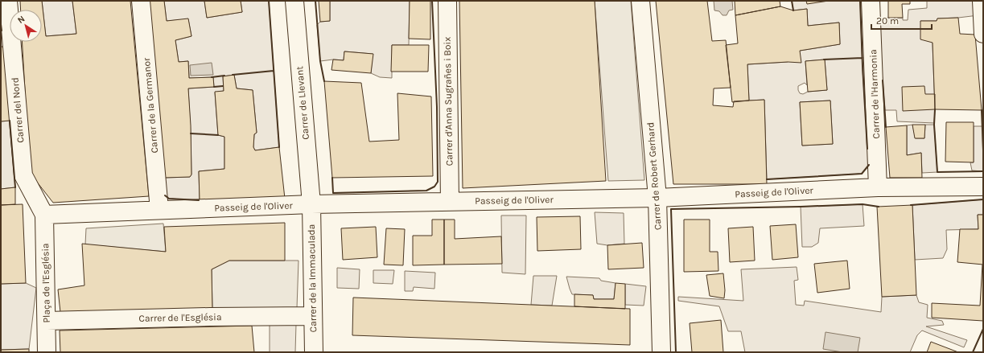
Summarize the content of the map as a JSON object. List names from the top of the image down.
{
  "streets": {
    "street": [
      "Carrer de l'Harmonia",
      "Carrer d'Anna Sugrañes i Boix",
      "Carrer de Llevant",
      "Carrer de la Germanor",
      "Carrer del Nord",
      "Carrer de Robert Gerhard",
      "Passeig de l'Oliver",
      "Carrer de la Immaculada",
      "Plaça de l'Església",
      "Carrer de l'Església"
    ]
  },
  "crossings": [
    ["Carrer de l'Harmonia", "Passeig de l'Oliver"],
    ["Carrer d'Anna Sugrañes i Boix", "Passeig de l'Oliver"],
    ["Carrer de Llevant", "Passeig de l'Oliver"],
    ["Carrer de Llevant", "Carrer de la Immaculada"],
    ["Carrer de la Germanor", "Passeig de l'Oliver"],
    ["Carrer del Nord", "Passeig de l'Oliver"],
    ["Carrer del Nord", "Plaça de l'Església"],
    ["Carrer de Robert Gerhard", "Passeig de l'Oliver"],
    ["Passeig de l'Oliver", "Carrer de la Immaculada"],
    ["Passeig de l'Oliver", "Plaça de l'Església"],
    ["Carrer de la Immaculada", "Carrer de l'Església"],
    ["Plaça de l'Església", "Carrer de l'Església"]
  ],
  "scale_bar": "20 m",
  "north": "top left"
}
